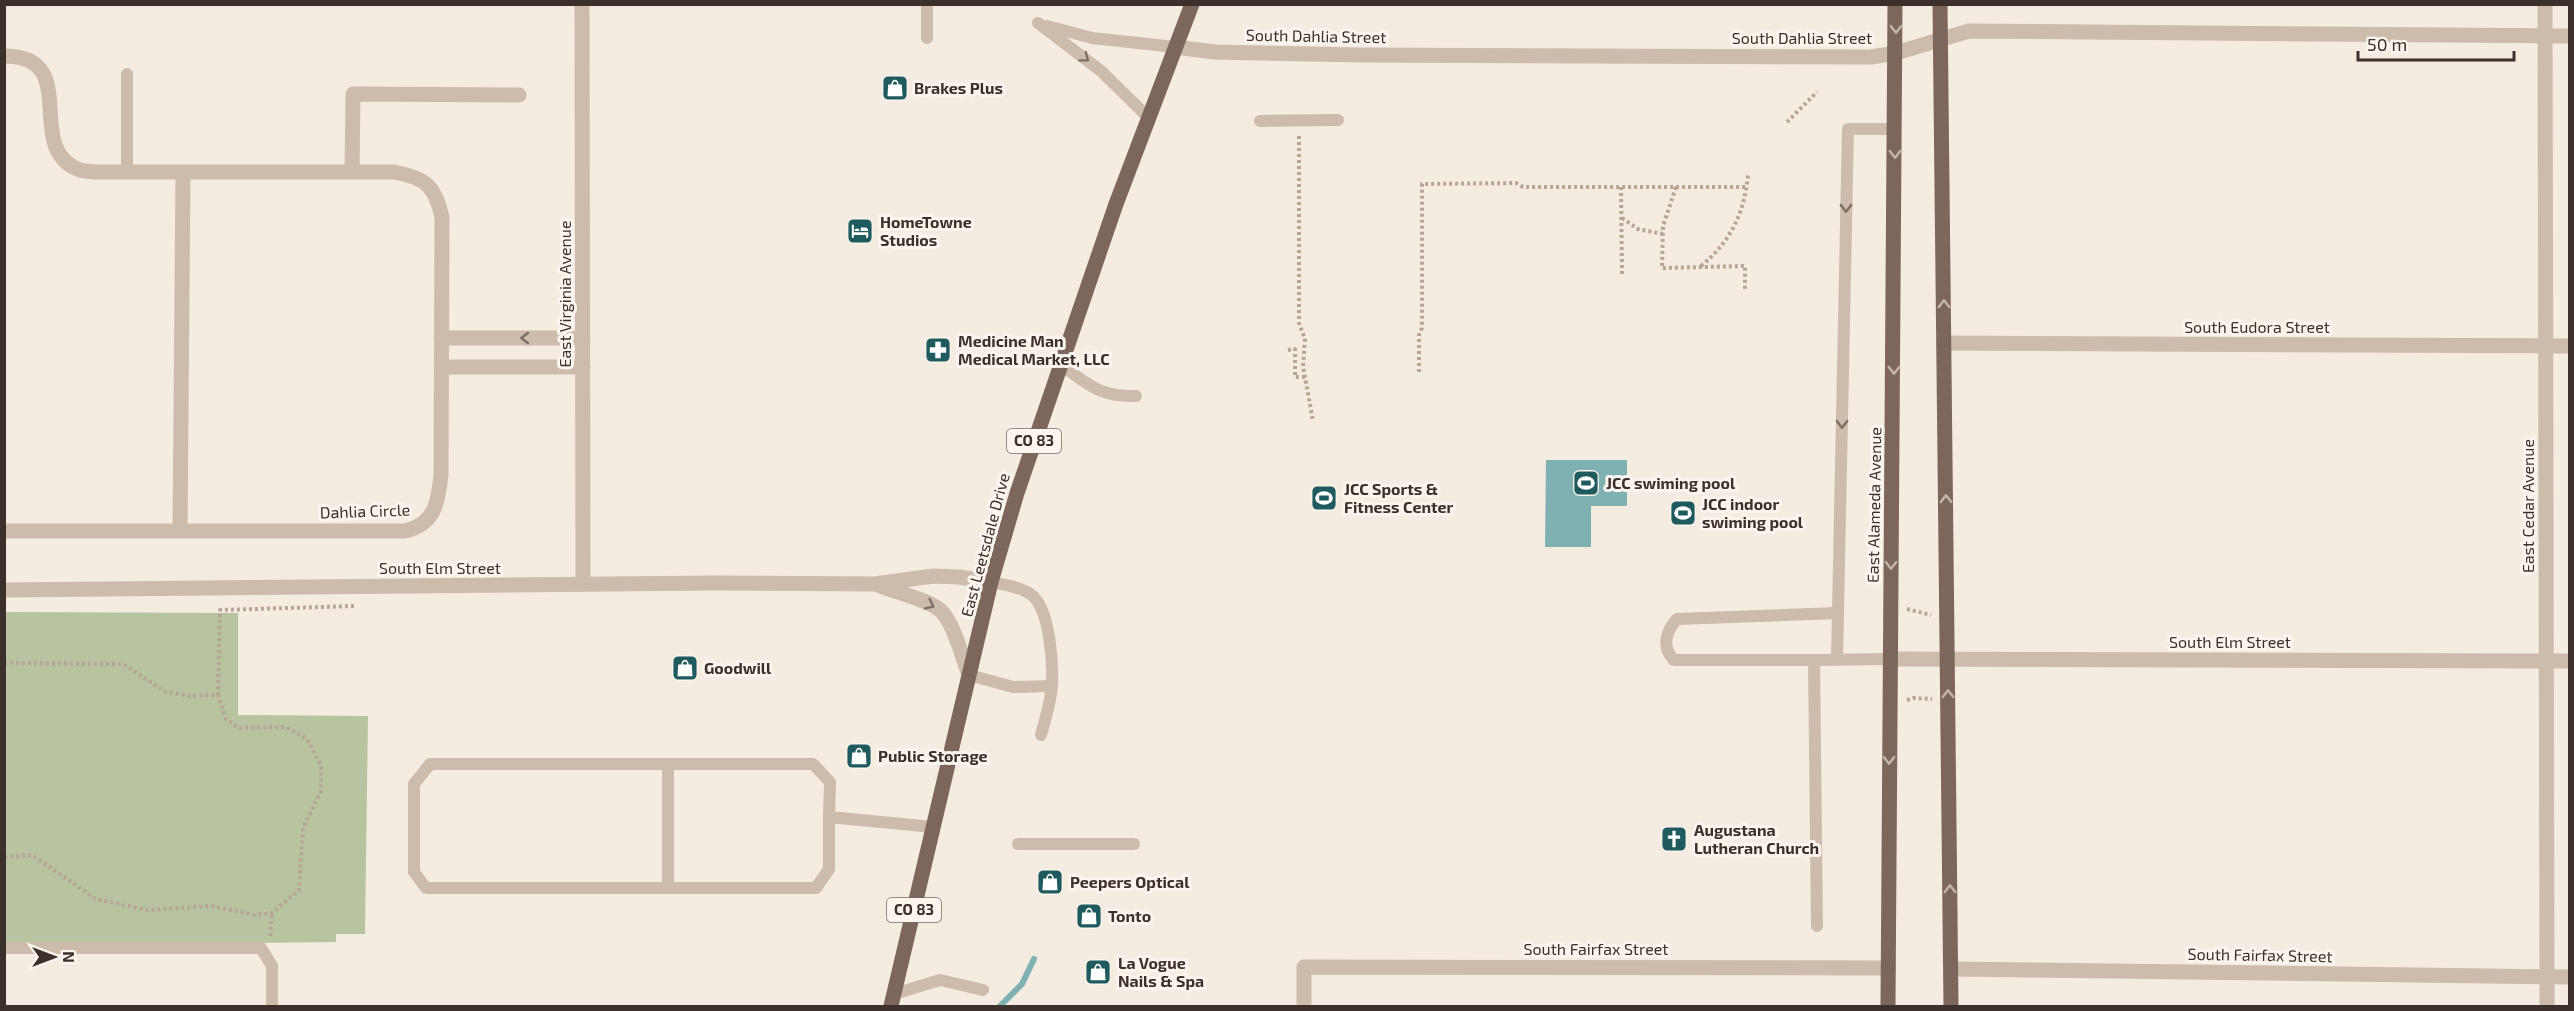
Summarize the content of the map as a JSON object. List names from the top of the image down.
{
  "streets": {
    "main road": ["CO 83", "East Alameda Avenue", "East Leetsdale Drive"],
    "street": [
      "South Dahlia Street",
      "East Virginia Avenue",
      "South Eudora Street",
      "East Cedar Avenue",
      "Dahlia Circle",
      "South Elm Street",
      "South Fairfax Street"
    ]
  },
  "crossings": [
    ["South Dahlia Street", "East Alameda Avenue"],
    ["South Dahlia Street", "East Cedar Avenue"],
    ["South Dahlia Street", "East Leetsdale Drive"],
    ["East Virginia Avenue", "South Elm Street"],
    ["South Eudora Street", "East Cedar Avenue"],
    ["East Alameda Avenue", "South Elm Street"],
    ["East Alameda Avenue", "South Fairfax Street"],
    ["East Cedar Avenue", "South Elm Street"],
    ["East Cedar Avenue", "South Fairfax Street"],
    ["East Leetsdale Drive", "South Elm Street"]
  ],
  "places": {
    "shop": [
      "Brakes Plus",
      "Goodwill",
      "Public Storage",
      "Peepers Optical",
      "Tonto",
      "La Vogue Nails & Spa"
    ],
    "hotel": ["HomeTowne Studios"],
    "pharmacy": ["Medicine Man Medical Market, LLC"],
    "sports": ["JCC swiming pool", "JCC Sports & Fitness Center", "JCC indoor swiming pool"],
    "church": ["Augustana Lutheran Church"]
  },
  "scale_bar": "50 m",
  "north": "right"
}
